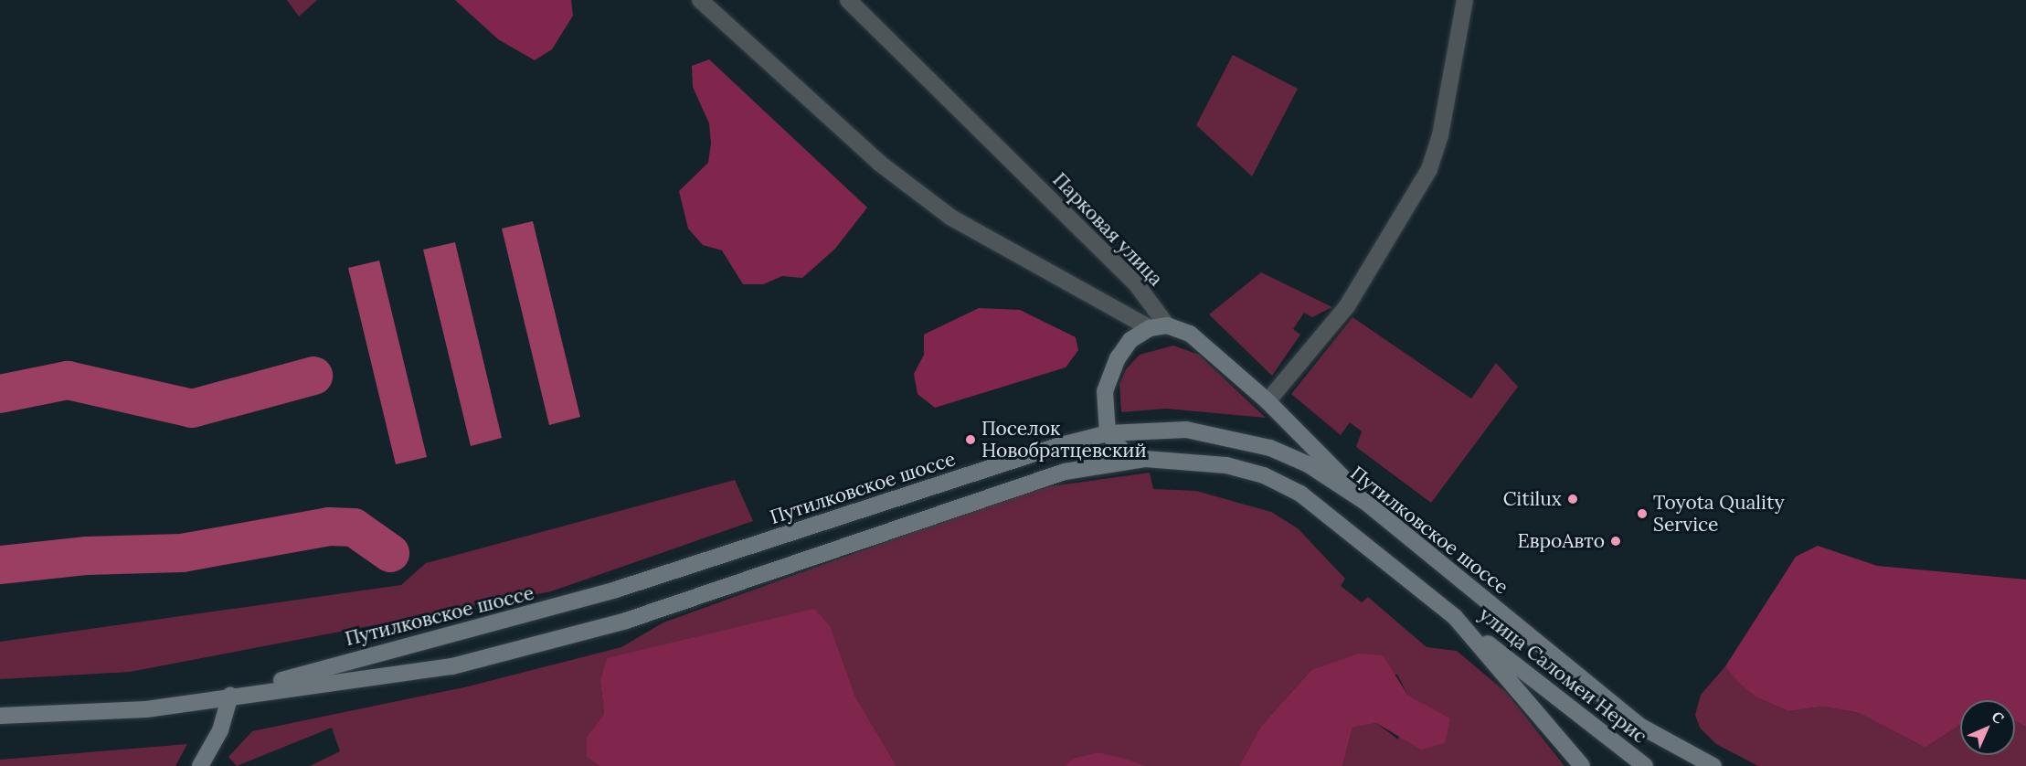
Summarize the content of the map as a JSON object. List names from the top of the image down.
{
  "streets": {
    "main road": ["Путилковское шоссе", "улица Саломеи Нерис"],
    "street": ["Парковая улица"]
  },
  "crossings": [
    ["Путилковское шоссе", "улица Саломеи Нерис"]
  ],
  "places": [
    "Поселок Новобратцевский",
    "Citilux",
    "Toyota Quality Service",
    "ЕвроАвто"
  ],
  "north": "top right"
}
